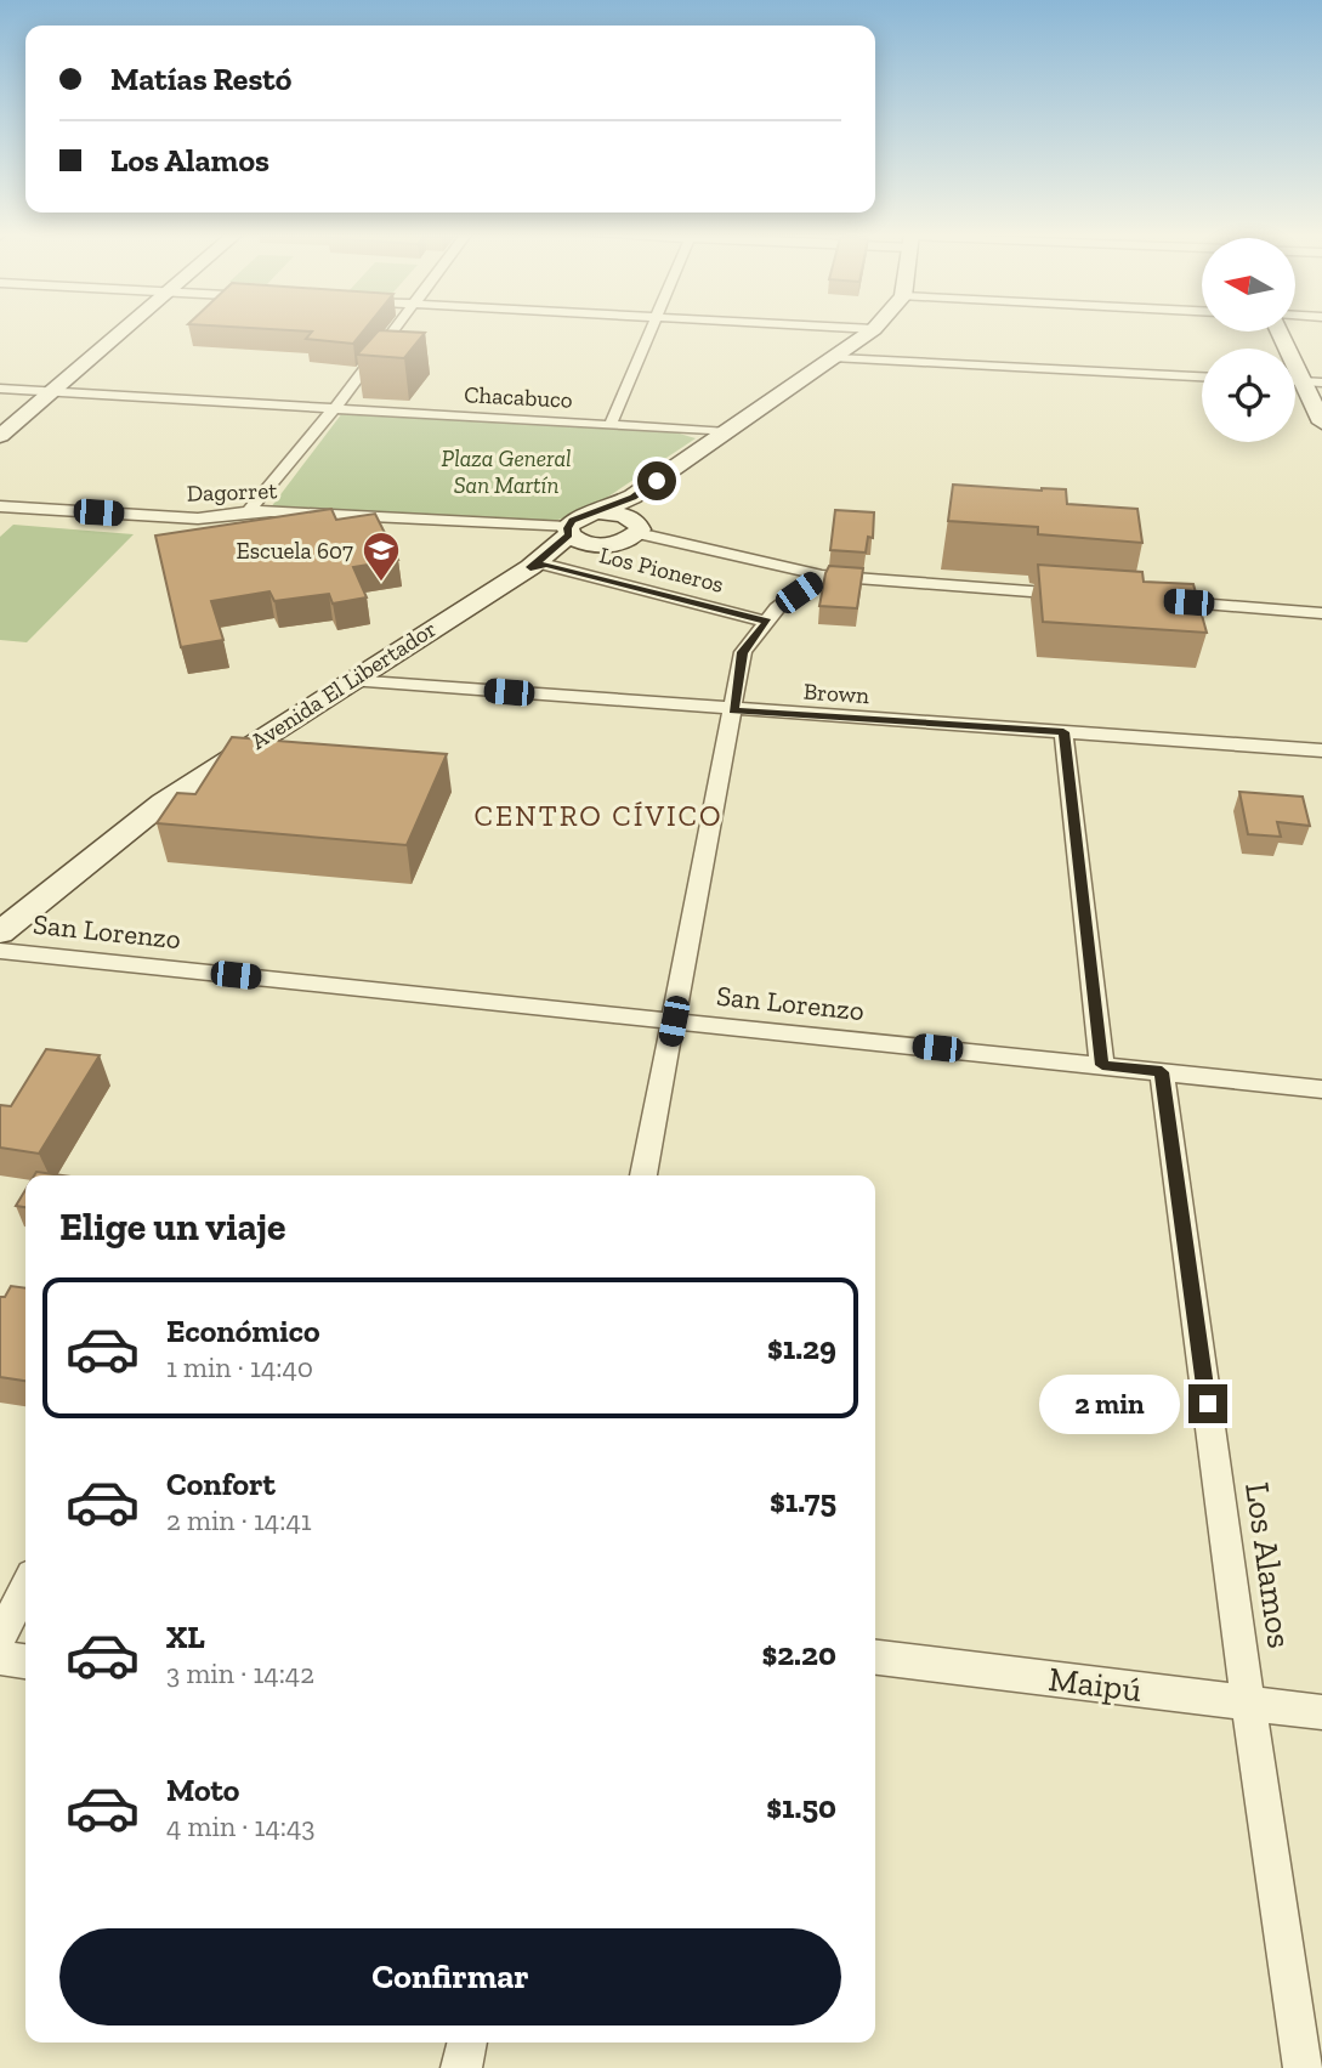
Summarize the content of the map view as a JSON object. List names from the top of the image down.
{
  "streets": {
    "main road": ["Avenida El Libertador"],
    "street": [
      "Chacabuco",
      "Dagorret",
      "Los Pioneros",
      "Brown",
      "San Lorenzo",
      "Los Alamos",
      "Maipú"
    ]
  },
  "crossings": [
    ["Dagorret", "Avenida El Libertador"],
    ["Los Pioneros", "Avenida El Libertador"],
    ["Avenida El Libertador", "Brown"],
    ["San Lorenzo", "Los Alamos"],
    ["Los Alamos", "Maipú"]
  ],
  "districts": ["CENTRO CÍVICO"],
  "parks": ["Plaza General San Martín"],
  "places": {
    "school or university": ["Escuela 607"]
  },
  "north": "left",
  "page": {
    "banner": ["Matías Restó", "Los Alamos"],
    "heading": "Elige un viaje",
    "list": [
      {
        "name": "Económico",
        "note": "1 min · 14:40",
        "value": "$1.29"
      },
      {
        "name": "Confort",
        "note": "2 min · 14:41",
        "value": "$1.75"
      },
      {
        "name": "XL",
        "note": "3 min · 14:42",
        "value": "$2.20"
      },
      {
        "name": "Moto",
        "note": "4 min · 14:43",
        "value": "$1.50"
      }
    ],
    "bubble": "2 min",
    "buttons": "Confirmar"
  }
}
